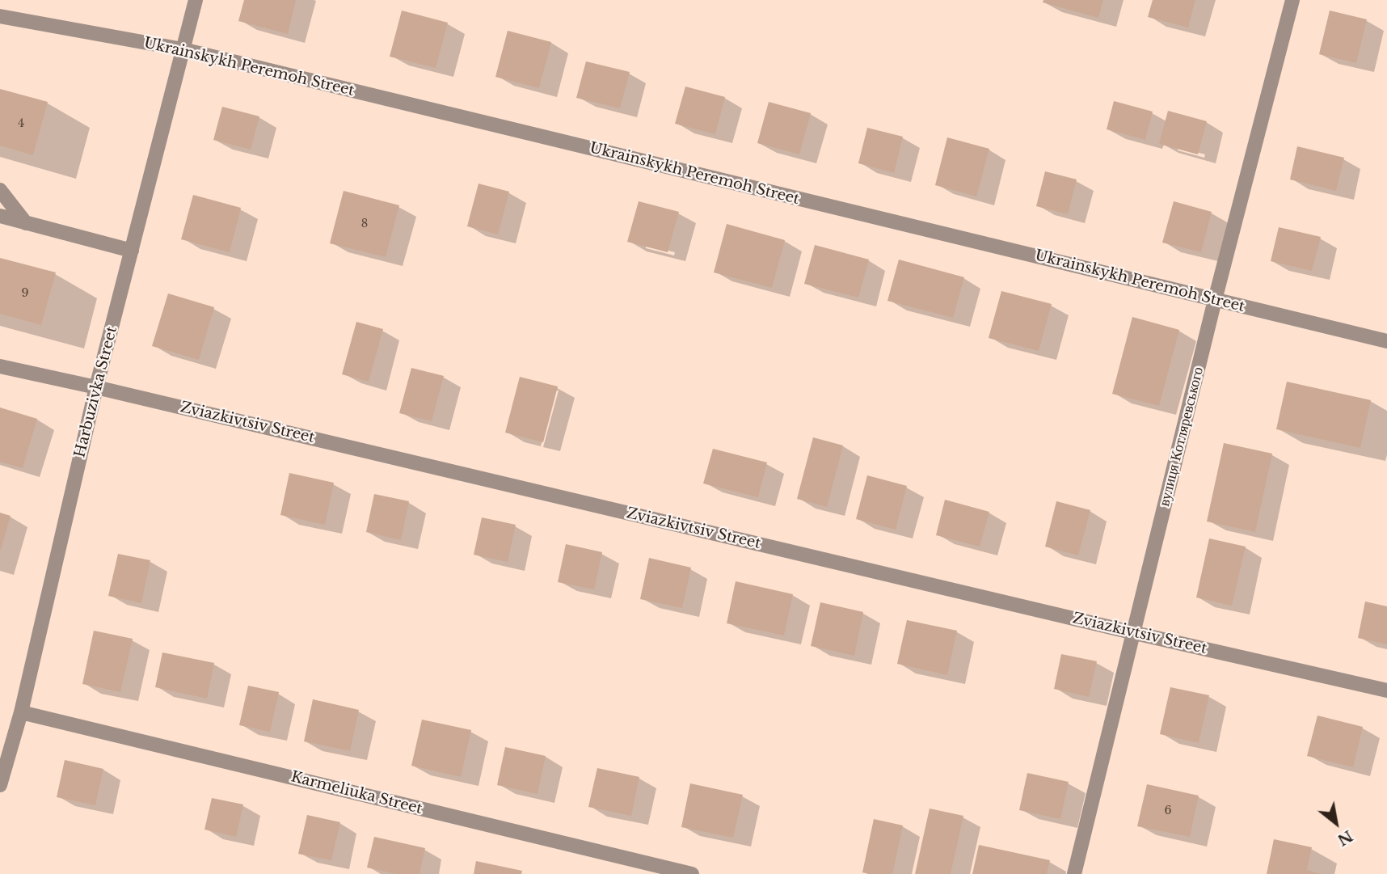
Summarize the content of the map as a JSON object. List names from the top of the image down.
{
  "streets": {
    "street": [
      "Ukrainskykh Peremoh Street",
      "Harbuzivka Street",
      "Zviazkivtsiv Street",
      "вулиця Котляревського",
      "Karmeliuka Street"
    ]
  },
  "crossings": [
    ["Ukrainskykh Peremoh Street", "Harbuzivka Street"],
    ["Ukrainskykh Peremoh Street", "вулиця Котляревського"],
    ["Harbuzivka Street", "Zviazkivtsiv Street"],
    ["Harbuzivka Street", "Karmeliuka Street"],
    ["Zviazkivtsiv Street", "вулиця Котляревського"]
  ],
  "house_numbers": [
    "4",
    "8",
    "9",
    "6"
  ],
  "north": "bottom right"
}
